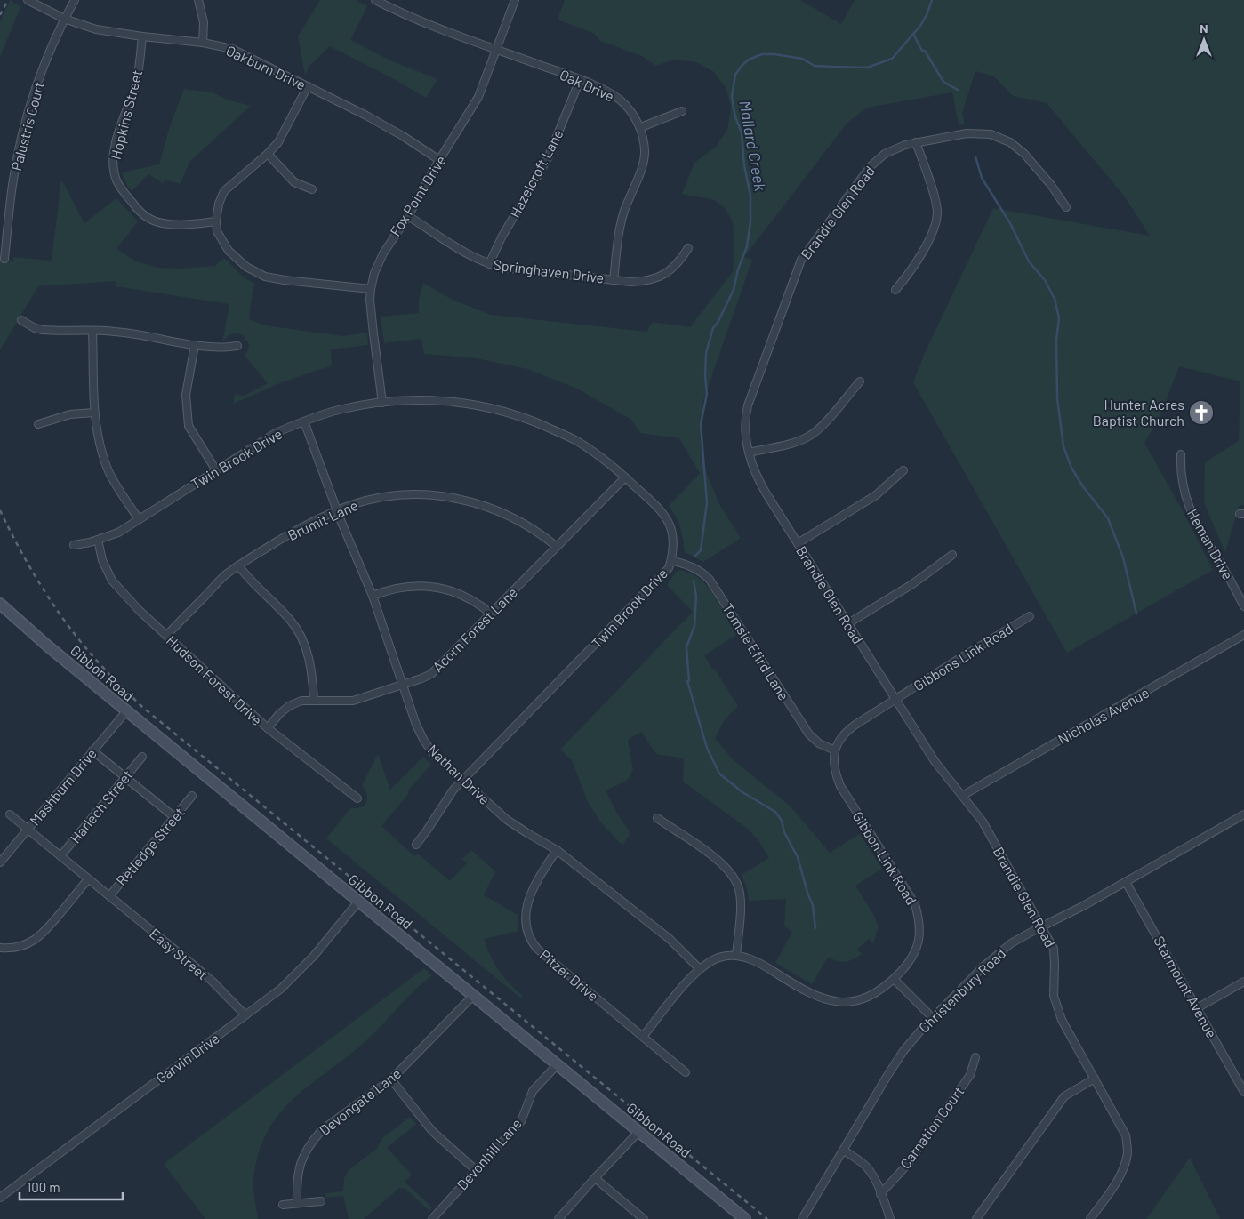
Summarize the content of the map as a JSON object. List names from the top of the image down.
{
  "streets": {
    "main road": ["Gibbon Road"],
    "street": [
      "Oakburn Drive",
      "Oak Drive",
      "Hopkins Street",
      "Palustris Court",
      "Hazelcroft Lane",
      "Fox Point Drive",
      "Brandie Glen Road",
      "Springhaven Drive",
      "Twin Brook Drive",
      "Brumit Lane",
      "Heman Drive",
      "Acorn Forest Lane",
      "Tomsie Efird Lane",
      "Gibbons Link Road",
      "Hudson Forest Drive",
      "Nicholas Avenue",
      "Nathan Drive",
      "Mashburn Drive",
      "Harlech Street",
      "Retledge Street",
      "Gibbon Link Road",
      "Easy Street",
      "Pitzer Drive",
      "Starmount Avenue",
      "Christenbury Road",
      "Garvin Drive",
      "Devongate Lane",
      "Carnation Court",
      "Devonhill Lane"
    ]
  },
  "crossings": [
    ["Oakburn Drive", "Hopkins Street"],
    ["Oakburn Drive", "Palustris Court"],
    ["Oakburn Drive", "Fox Point Drive"],
    ["Oak Drive", "Hazelcroft Lane"],
    ["Oak Drive", "Fox Point Drive"],
    ["Oak Drive", "Springhaven Drive"],
    ["Hazelcroft Lane", "Springhaven Drive"],
    ["Fox Point Drive", "Springhaven Drive"],
    ["Fox Point Drive", "Twin Brook Drive"],
    ["Brandie Glen Road", "Gibbons Link Road"],
    ["Brandie Glen Road", "Nicholas Avenue"],
    ["Brandie Glen Road", "Christenbury Road"],
    ["Twin Brook Drive", "Acorn Forest Lane"],
    ["Twin Brook Drive", "Tomsie Efird Lane"],
    ["Twin Brook Drive", "Hudson Forest Drive"],
    ["Twin Brook Drive", "Nathan Drive"],
    ["Brumit Lane", "Acorn Forest Lane"],
    ["Brumit Lane", "Hudson Forest Drive"],
    ["Brumit Lane", "Nathan Drive"],
    ["Acorn Forest Lane", "Hudson Forest Drive"],
    ["Acorn Forest Lane", "Nathan Drive"],
    ["Tomsie Efird Lane", "Gibbon Link Road"],
    ["Gibbon Road", "Mashburn Drive"],
    ["Gibbon Road", "Garvin Drive"],
    ["Gibbon Road", "Devongate Lane"],
    ["Gibbon Road", "Devonhill Lane"],
    ["Nathan Drive", "Pitzer Drive"],
    ["Mashburn Drive", "Easy Street"],
    ["Harlech Street", "Easy Street"],
    ["Retledge Street", "Easy Street"],
    ["Easy Street", "Garvin Drive"],
    ["Starmount Avenue", "Christenbury Road"]
  ],
  "water": ["Mallard Creek"],
  "places": {
    "church": ["Hunter Acres Baptist Church"]
  },
  "scale_bar": "100 m",
  "north": "top"
}
